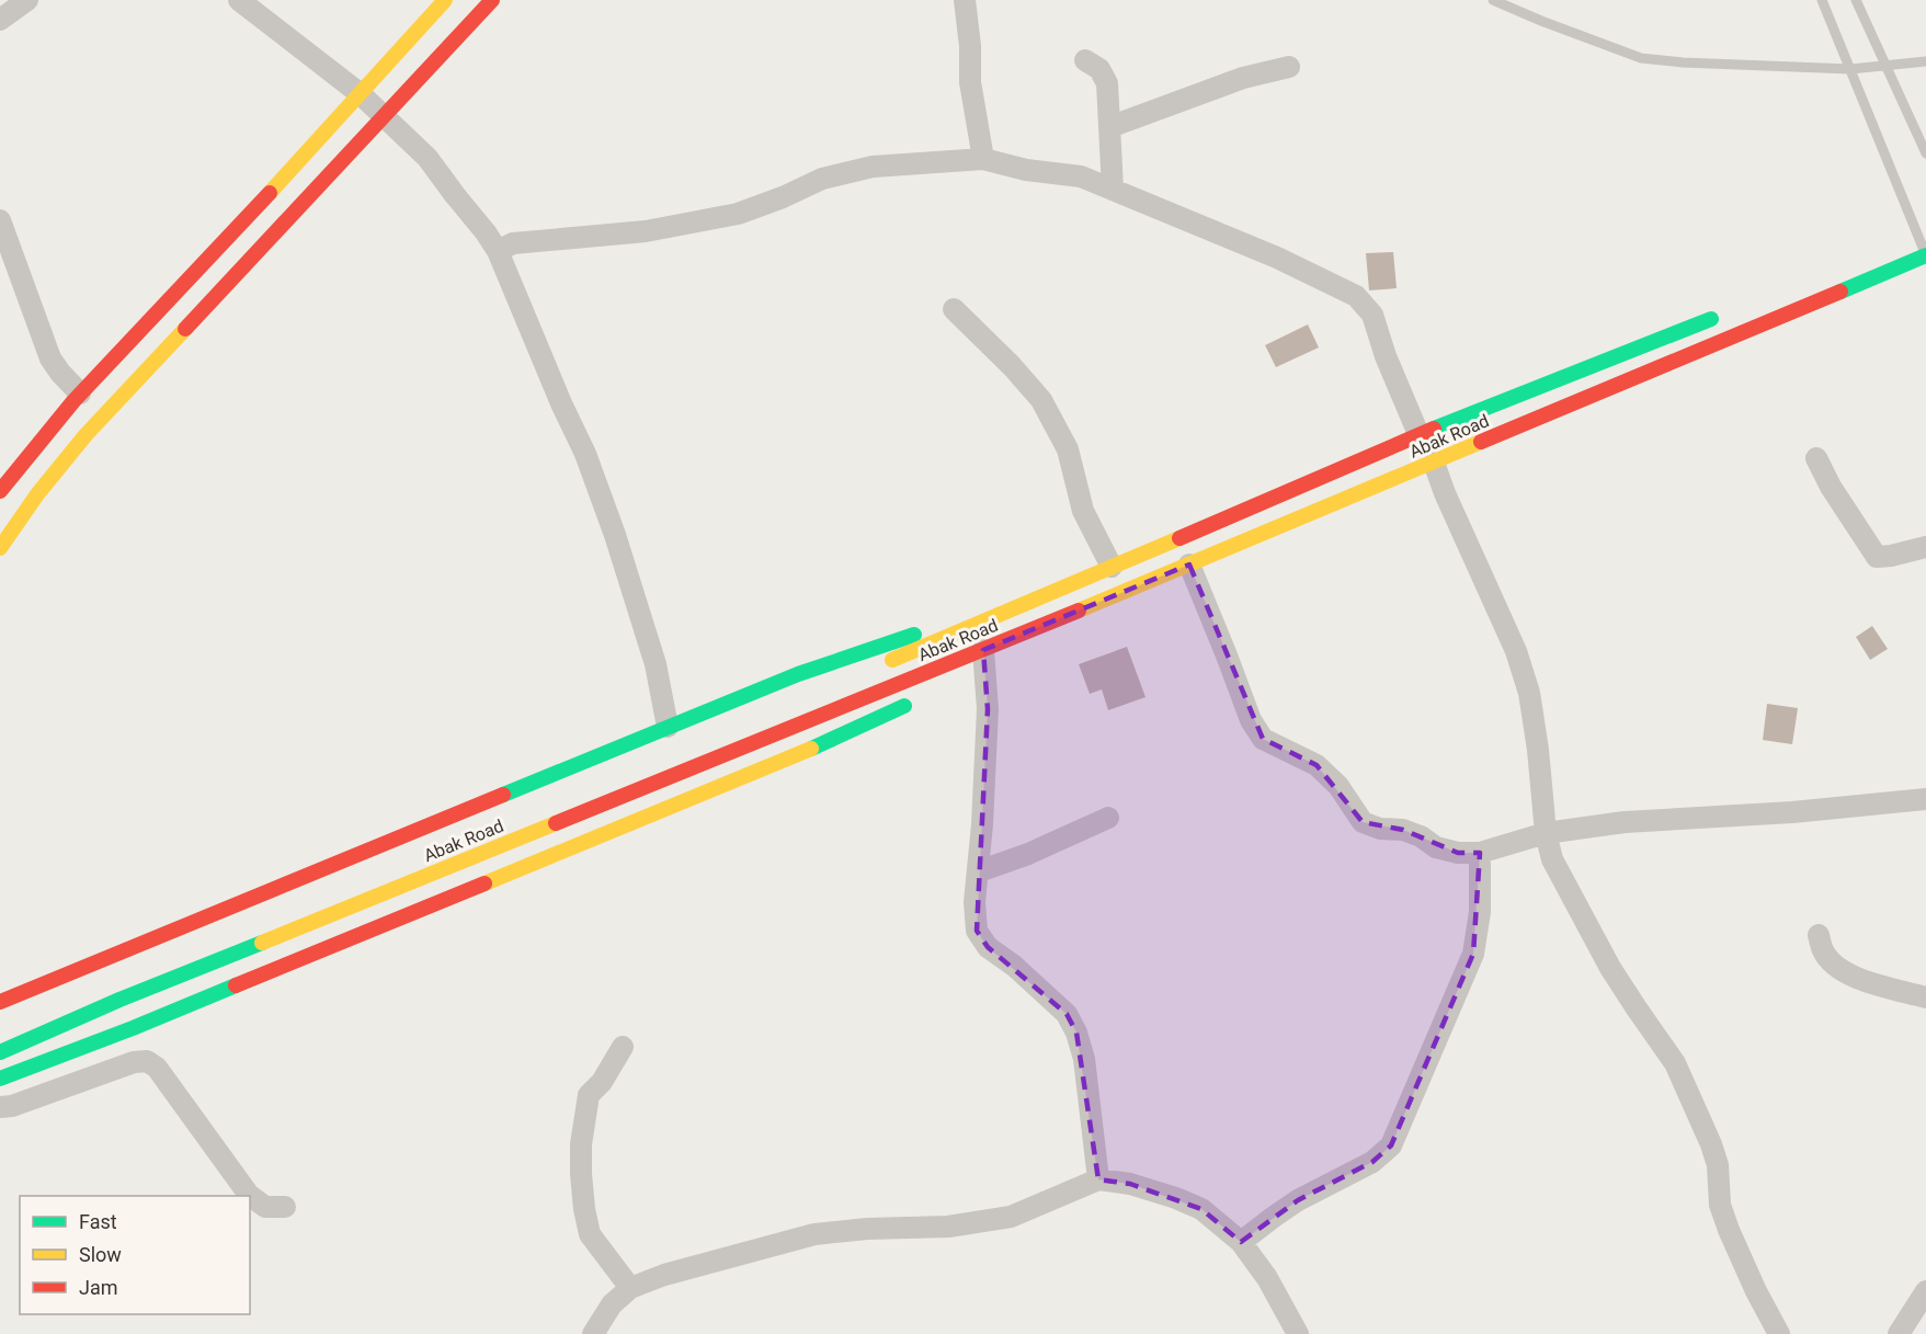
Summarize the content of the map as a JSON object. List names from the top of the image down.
{
  "streets": {
    "highway": ["Abak Road"]
  },
  "legend": ["Fast", "Slow", "Jam"]
}
